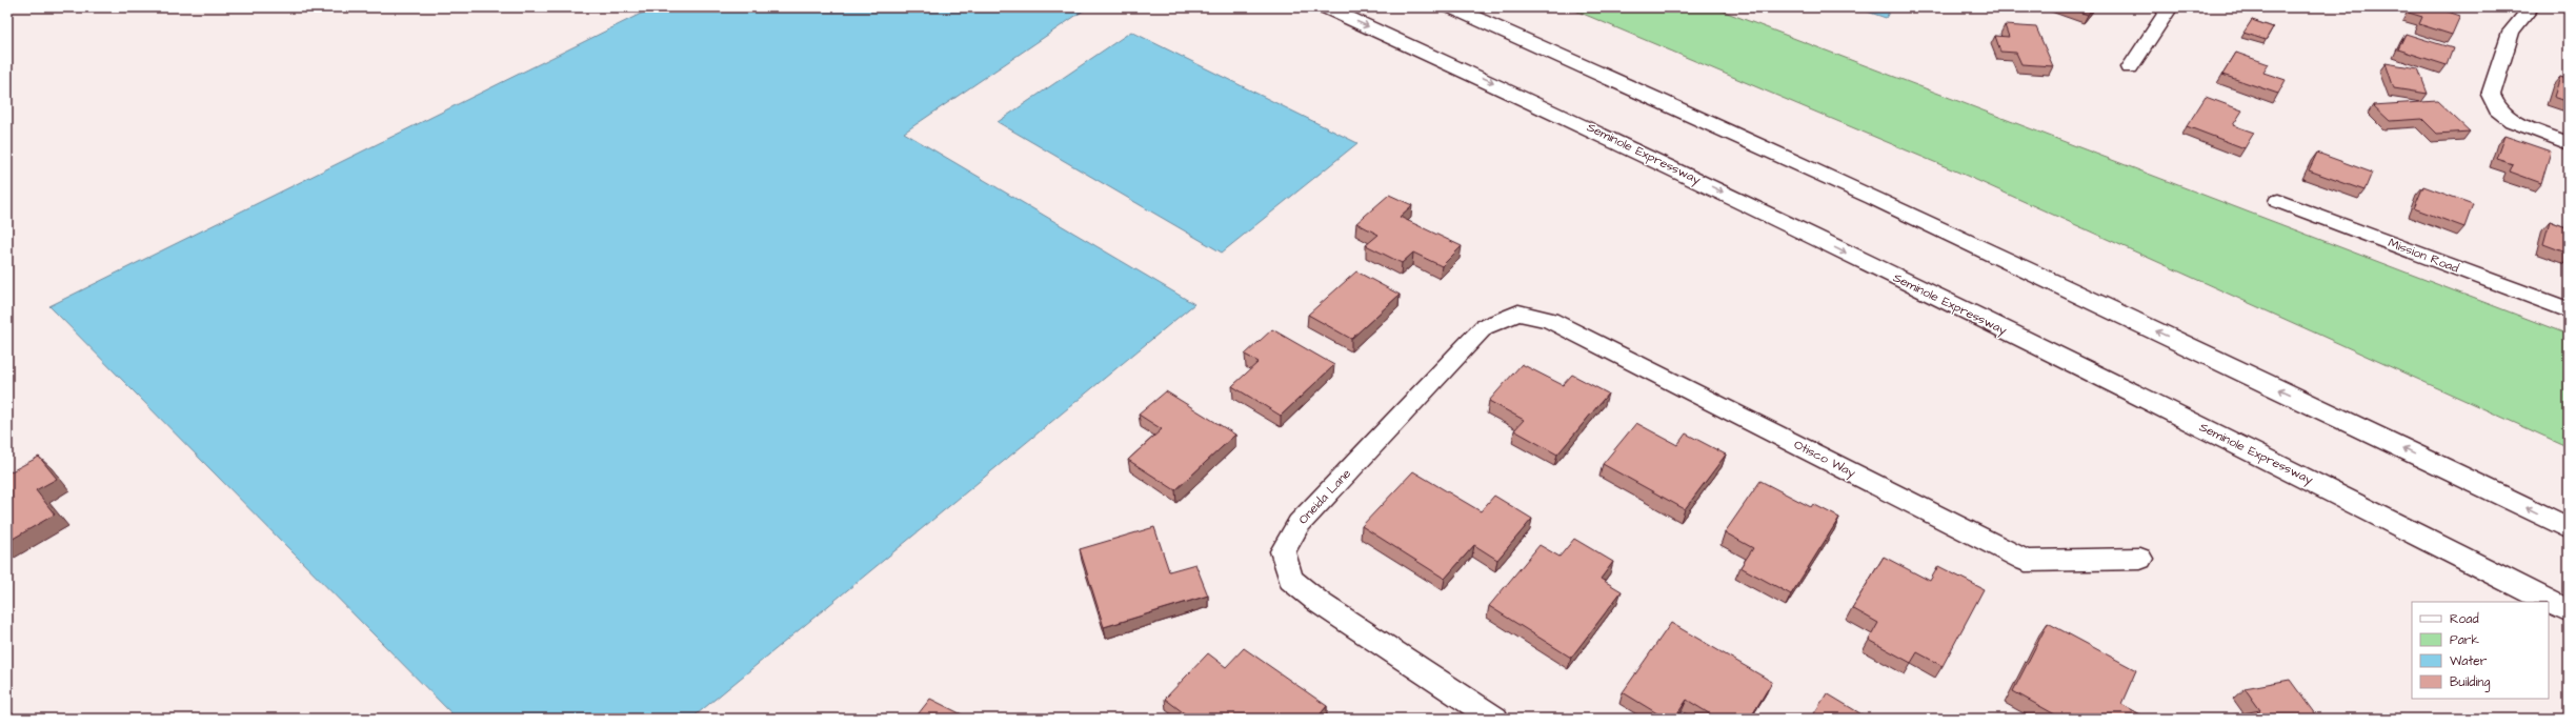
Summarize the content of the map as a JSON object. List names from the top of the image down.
{
  "streets": {
    "highway": ["Seminole Expressway"],
    "street": ["Mission Road", "Otisco Way", "Oneida Lane"]
  },
  "crossings": [
    ["Otisco Way", "Oneida Lane"]
  ],
  "legend": [
    "Road",
    "Park",
    "Water",
    "Building"
  ]
}
